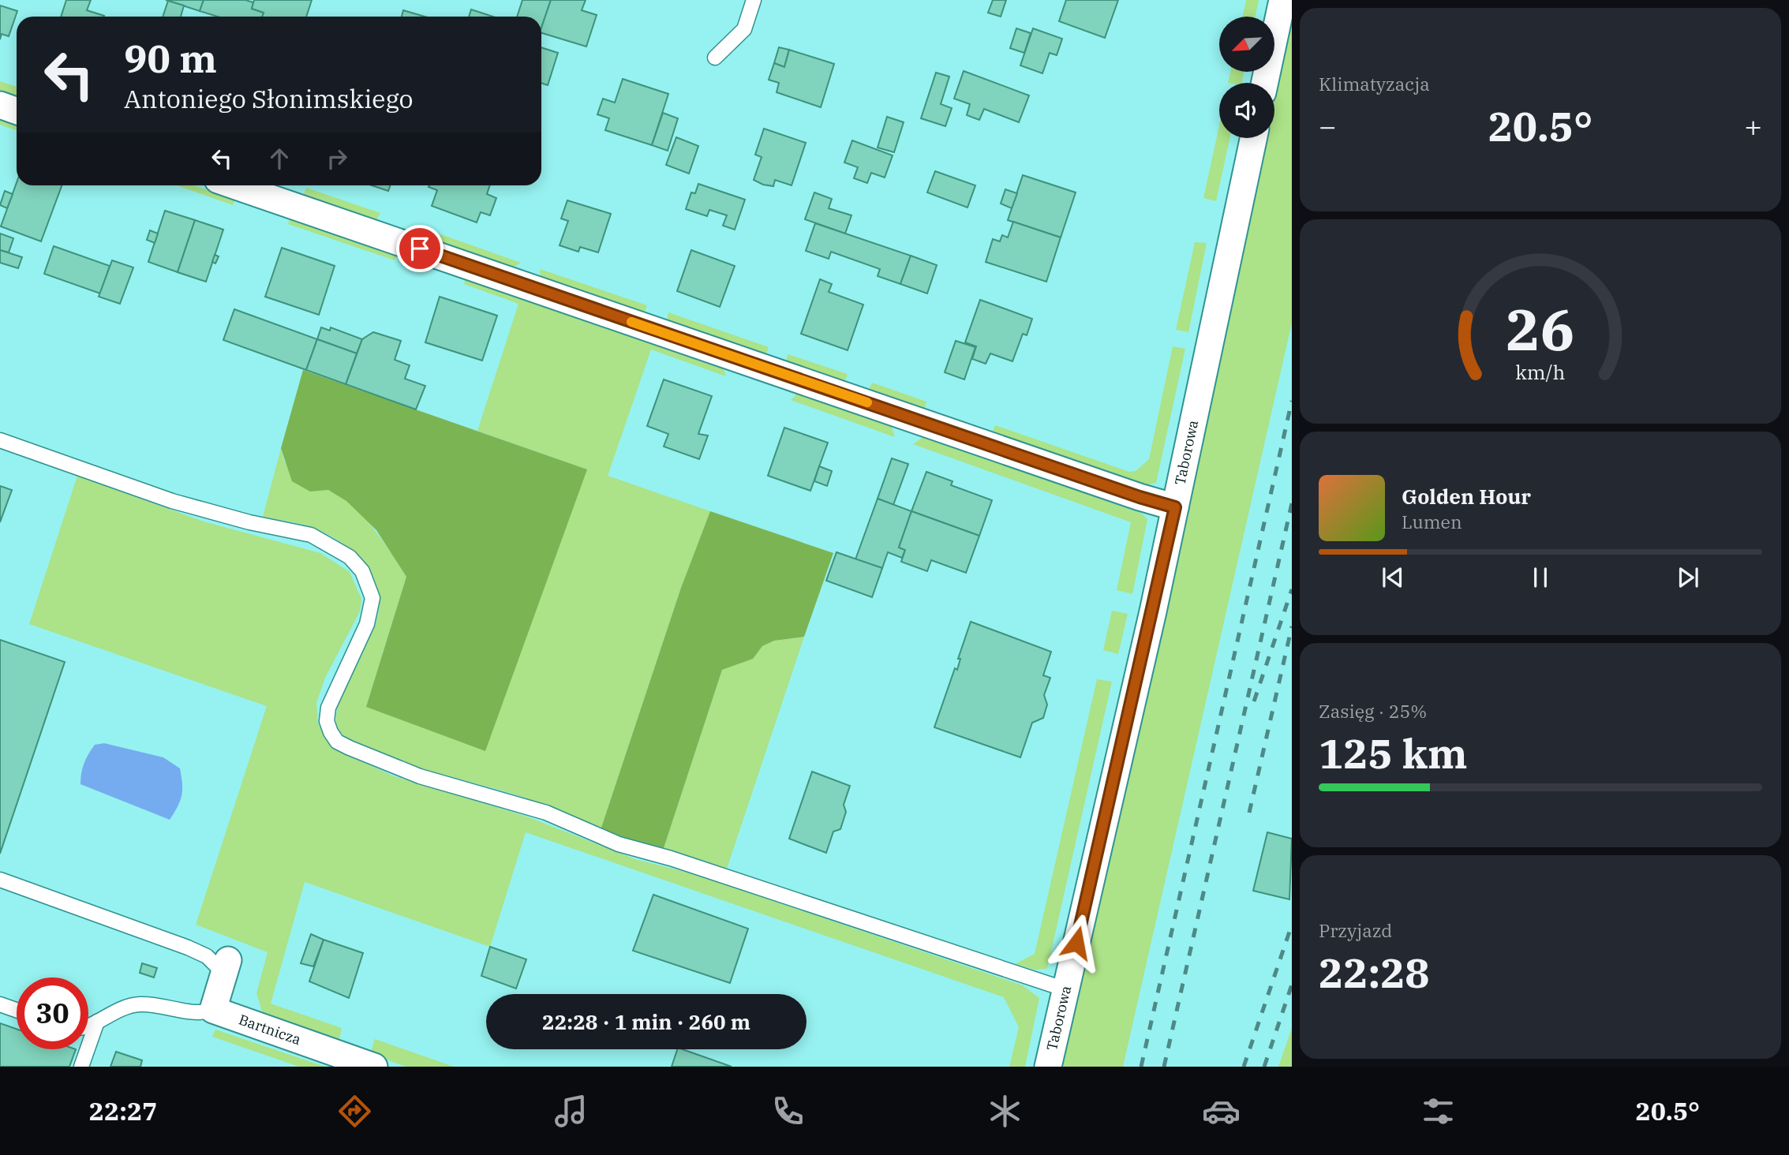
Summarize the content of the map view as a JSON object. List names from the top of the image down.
{
  "streets": {
    "street": ["Taborowa", "Bartnicza"]
  },
  "north": "bottom left",
  "page": {
    "tile": [
      "Klimatyzacja",
      ["Zasięg · 25%", "125 km"],
      ["Przyjazd", "22:28"]
    ],
    "turn": ["90 m", "Antoniego Słonimskiego"],
    "heat": ["−", "20.5°", "+"],
    "song": ["Golden Hour", "Lumen"],
    "limit": "30",
    "trip": "22:28 · 1 min · 260 m",
    "tabs": ["22:27", "20.5°"],
    "gauge": ["26", "km/h"]
  }
}
